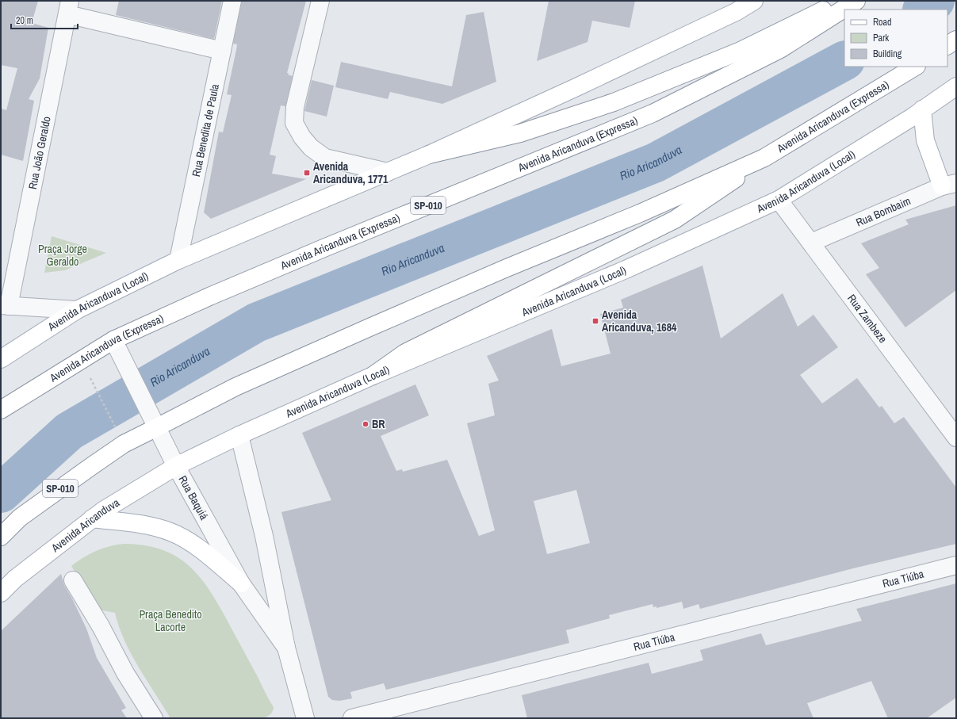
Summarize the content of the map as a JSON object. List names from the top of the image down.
{
  "streets": {
    "main road": [
      "Avenida Aricanduva (Expressa)",
      "Avenida Aricanduva (Local)",
      "SP-010",
      "Avenida Aricanduva"
    ],
    "street": [
      "Rua Benedita de Paula",
      "Rua João Geraldo",
      "Rua Bombaim",
      "Rua Zambeze",
      "Rua Baquiá",
      "Rua Tiúba"
    ]
  },
  "crossings": [
    ["Avenida Aricanduva (Expressa)", "Rua Baquiá"],
    ["Rua Benedita de Paula", "Avenida Aricanduva (Local)"],
    ["Avenida Aricanduva (Local)", "Rua Zambeze"],
    ["Avenida Aricanduva (Local)", "Rua Baquiá"],
    ["Avenida Aricanduva (Local)", "Avenida Aricanduva"],
    ["Rua Bombaim", "Rua Zambeze"],
    ["Rua Baquiá", "Avenida Aricanduva"]
  ],
  "water": ["Rio Aricanduva"],
  "parks": ["Praça Jorge Geraldo", "Praça Benedito Lacorte"],
  "places": {
    "transit": ["Avenida Aricanduva, 1771", "Avenida Aricanduva, 1684"],
    "other": ["BR"]
  },
  "legend": ["Road", "Park", "Building"],
  "scale_bar": "20 m"
}
